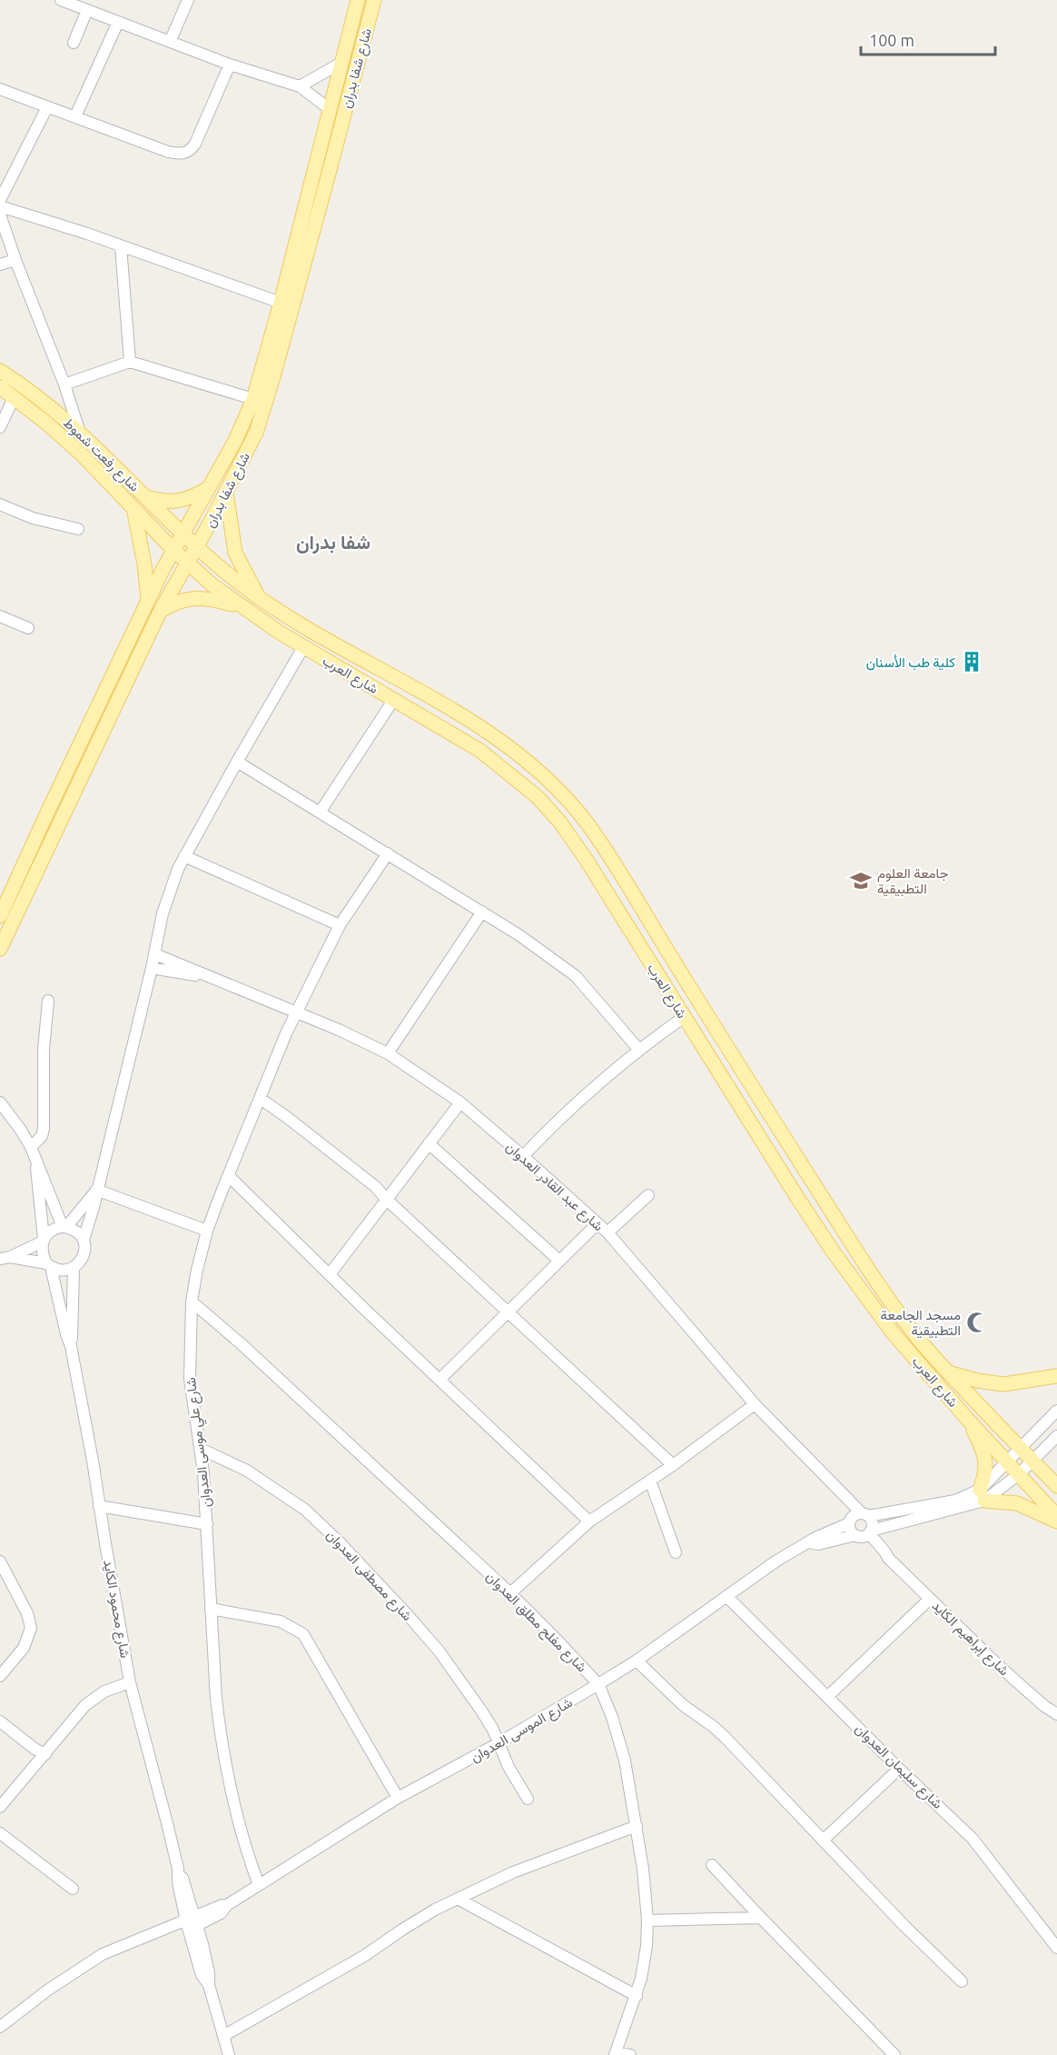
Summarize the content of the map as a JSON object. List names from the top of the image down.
{
  "streets": {
    "main road": ["شارع شفا بدران", "شارع رفعت شموط", "شارع العرب"],
    "street": [
      "شارع عبد القادر العدوان",
      "شارع علي موسى العدوان",
      "شارع مصطفى العدوان",
      "شارع محمود الكايد",
      "شارع مفلح مطلق العدوان",
      "شارع إبراهيم الكايد",
      "شارع الموسى العدوان",
      "شارع سليمان العدوان"
    ]
  },
  "crossings": [
    ["شارع شفا بدران", "شارع رفعت شموط"],
    ["شارع شفا بدران", "شارع العرب"],
    ["شارع رفعت شموط", "شارع العرب"],
    ["شارع العرب", "شارع الموسى العدوان"],
    ["شارع عبد القادر العدوان", "شارع علي موسى العدوان"],
    ["شارع عبد القادر العدوان", "شارع إبراهيم الكايد"],
    ["شارع عبد القادر العدوان", "شارع الموسى العدوان"],
    ["شارع علي موسى العدوان", "شارع مصطفى العدوان"],
    ["شارع علي موسى العدوان", "شارع مفلح مطلق العدوان"],
    ["شارع علي موسى العدوان", "شارع الموسى العدوان"],
    ["شارع مصطفى العدوان", "شارع الموسى العدوان"],
    ["شارع محمود الكايد", "شارع الموسى العدوان"],
    ["شارع مفلح مطلق العدوان", "شارع الموسى العدوان"],
    ["شارع إبراهيم الكايد", "شارع الموسى العدوان"],
    ["شارع الموسى العدوان", "شارع سليمان العدوان"]
  ],
  "districts": ["شفا بدران"],
  "places": {
    "building": ["كلية طب الأسنان"],
    "school or university": ["جامعة العلوم التطبيقية"],
    "mosque": ["مسجد الجامعة التطبيقية"]
  },
  "scale_bar": "100 m"
}
